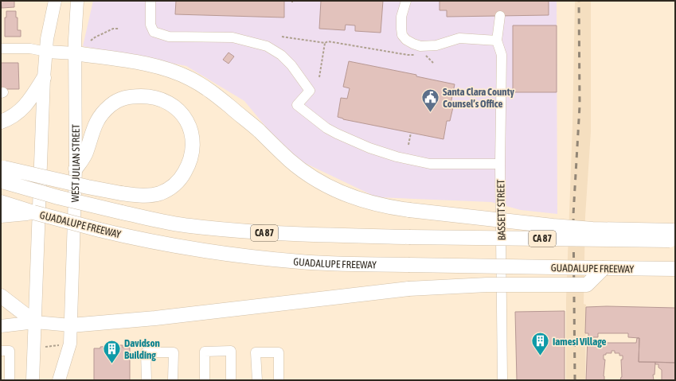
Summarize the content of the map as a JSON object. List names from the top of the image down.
{
  "streets": {
    "highway": ["GUADALUPE FREEWAY", "CA 87"],
    "main road": ["WEST JULIAN STREET"],
    "street": ["BASSETT STREET"]
  },
  "places": {
    "public building": ["Santa Clara County Counsel’s Office"],
    "building": ["Iamesi Village", "Davidson Building"]
  }
}
